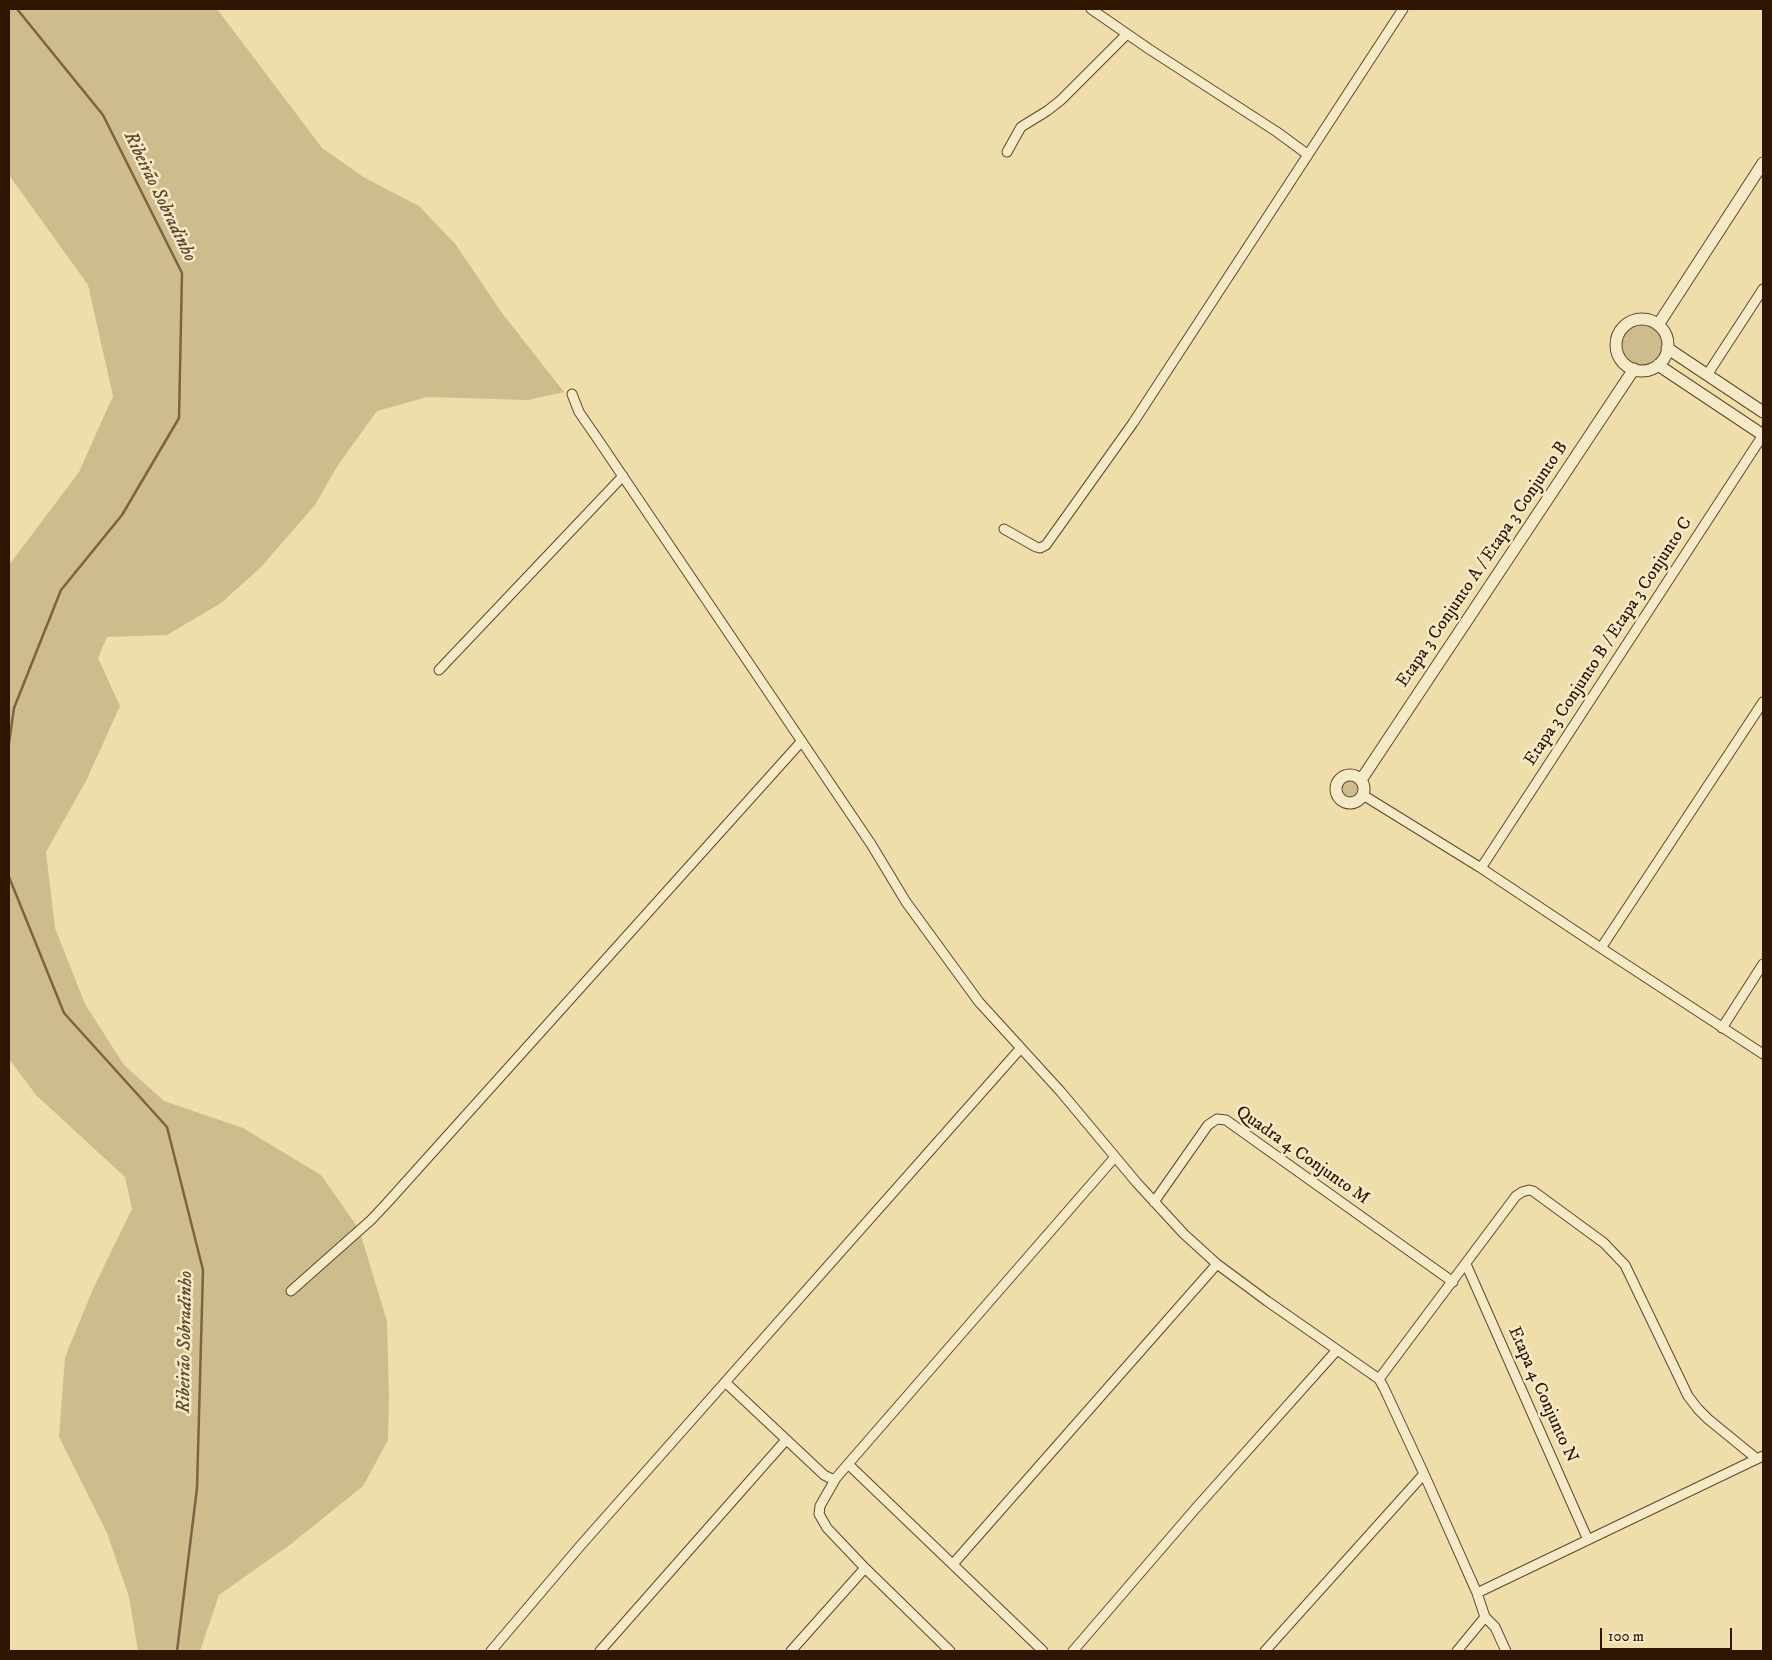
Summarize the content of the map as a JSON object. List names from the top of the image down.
{
  "streets": {
    "street": [
      "Etapa 3 Conjunto A / Etapa 3 Conjunto B",
      "Etapa 3 Conjunto B / Etapa 3 Conjunto C",
      "Quadra 4 Conjunto M",
      "Etapa 4 Conjunto N"
    ]
  },
  "water": ["Ribeirão Sobradinho"],
  "scale_bar": "100 m"
}
